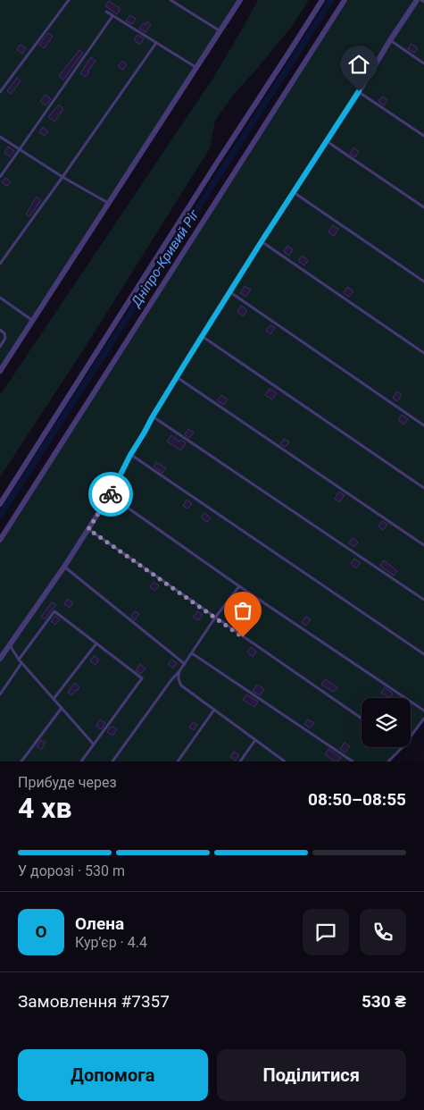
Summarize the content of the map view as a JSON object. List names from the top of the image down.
{
  "water": ["Дніпро-Кривий Ріг"],
  "page": {
    "heading": ["4 хв", "Прибуде через", "08:50–08:55"],
    "panel": [
      "Олена",
      "Кур’єр · 4.4",
      "Замовлення #7357",
      "530 ₴"
    ],
    "bar": "У дорозі · 530 m",
    "round": "О",
    "buttons": ["Допомога", "Поділитися"]
  }
}
